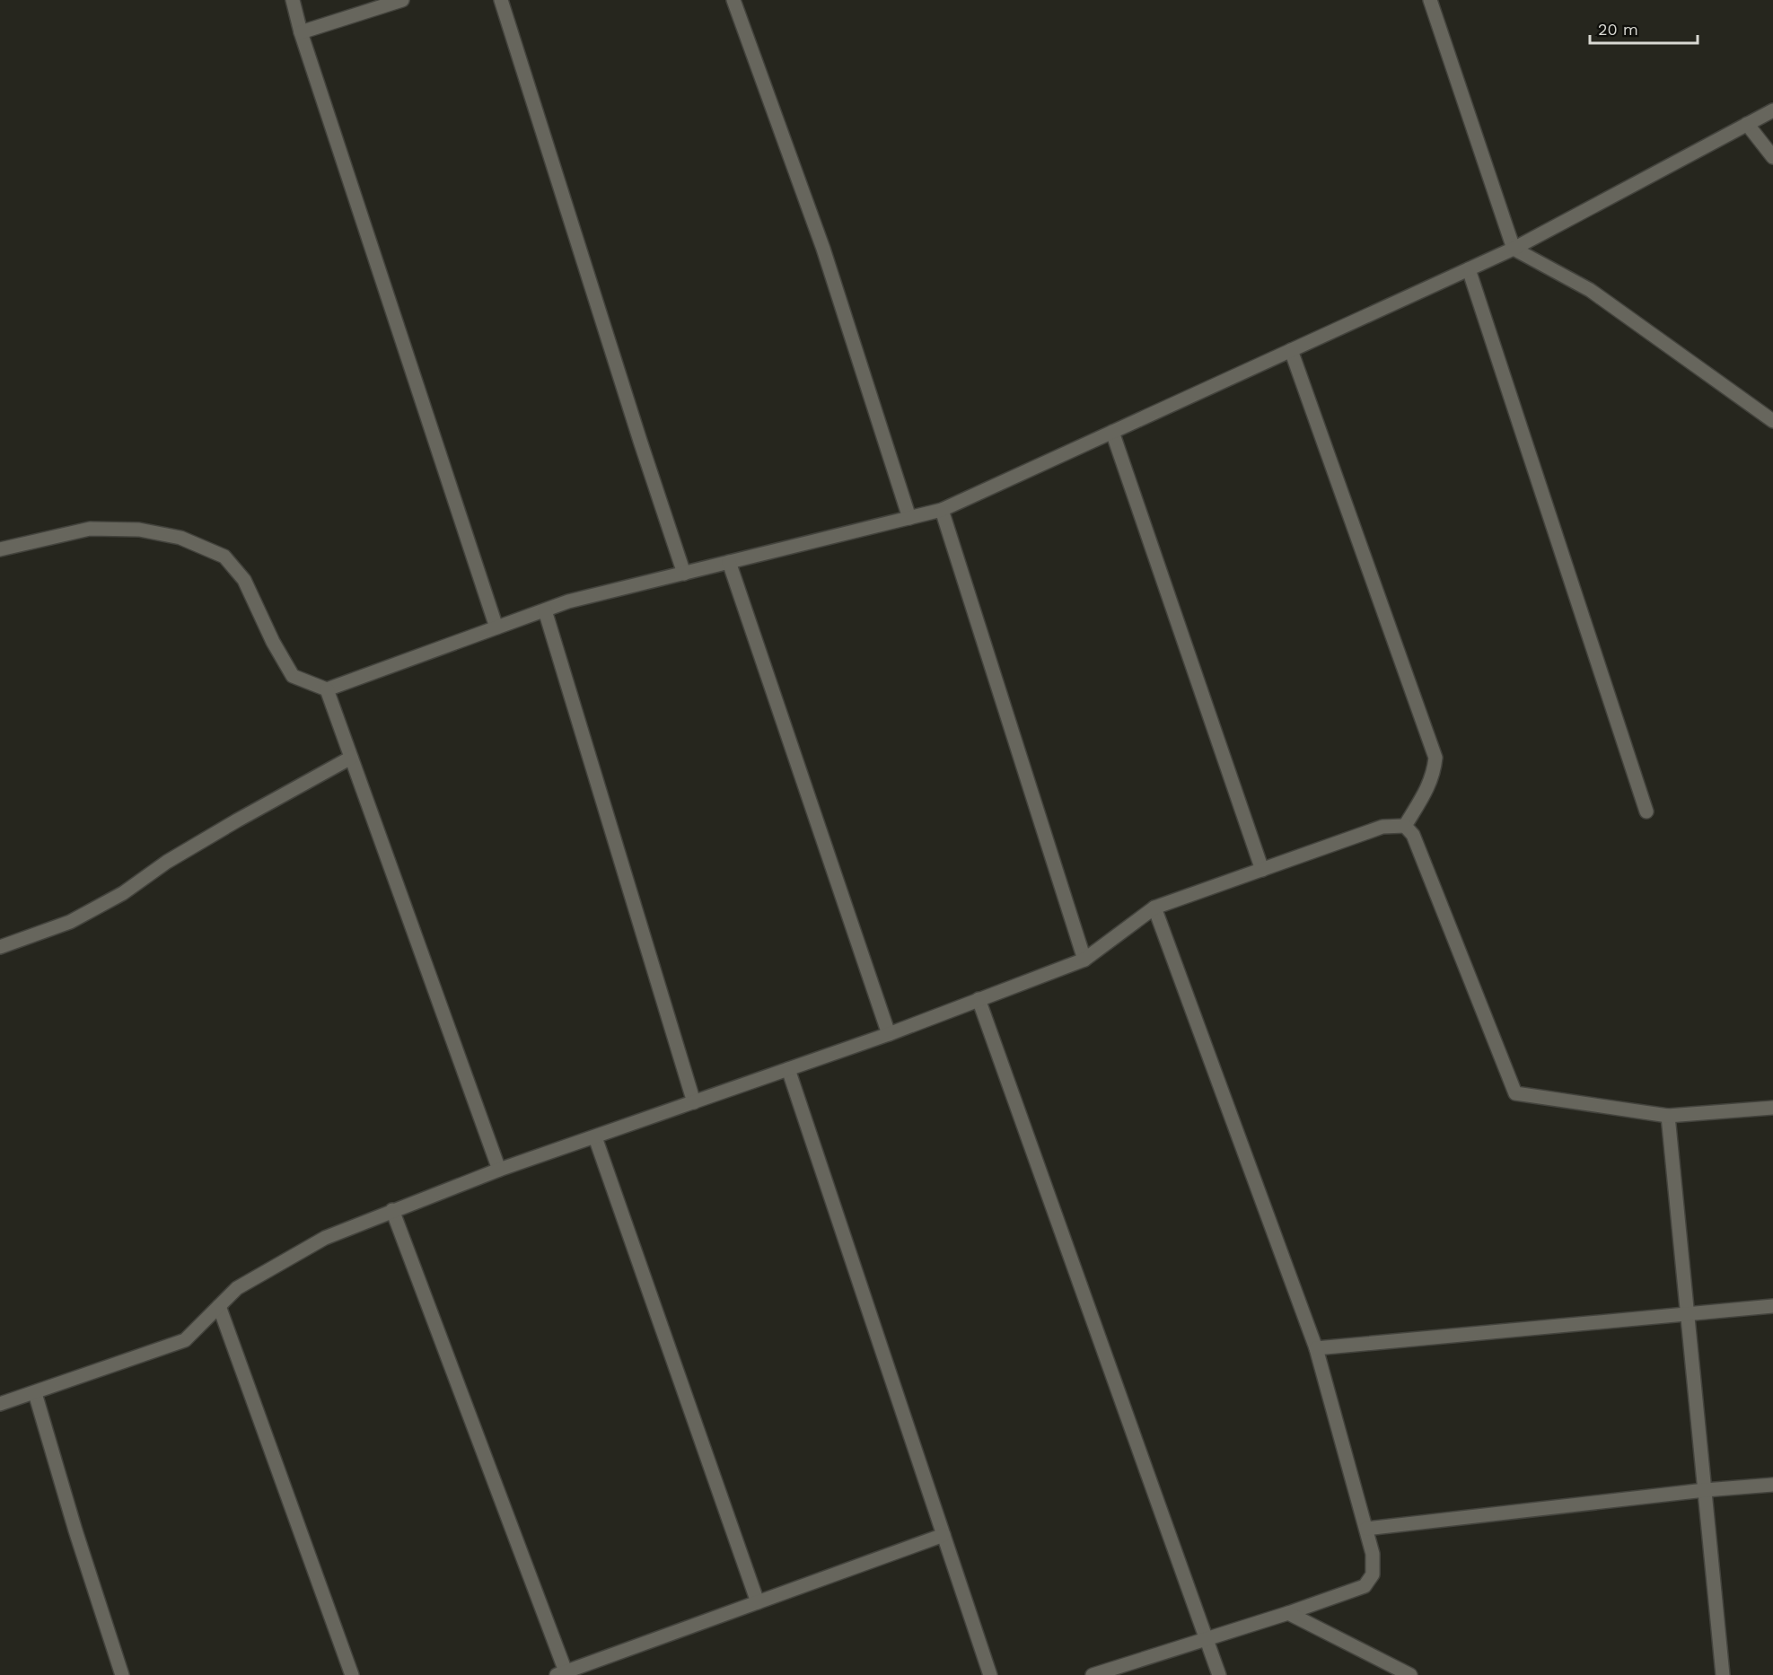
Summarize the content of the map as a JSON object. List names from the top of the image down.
{
  "scale_bar": "20 m"
}
